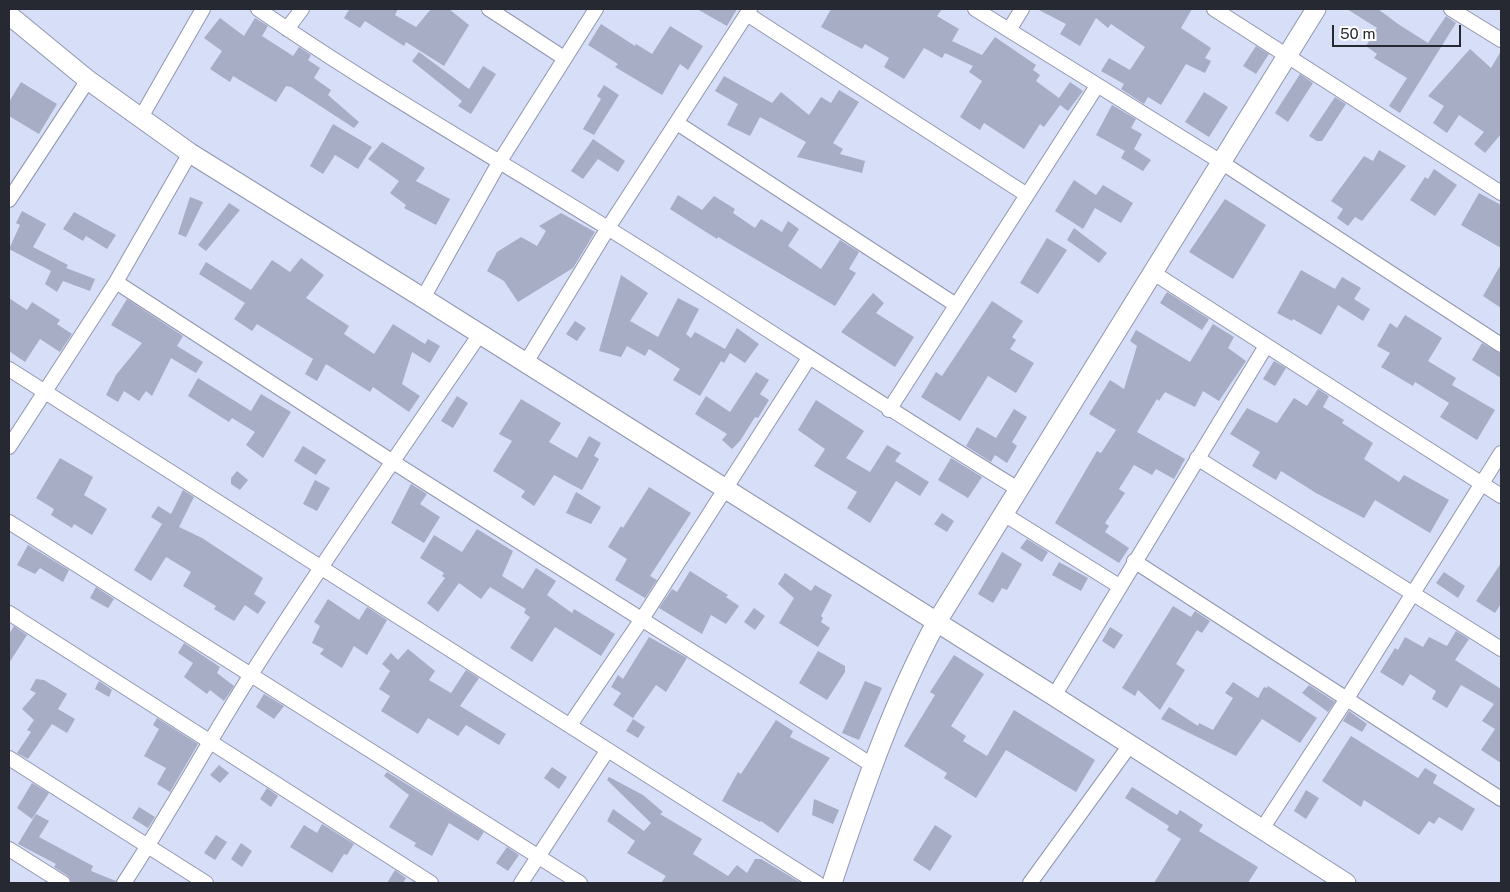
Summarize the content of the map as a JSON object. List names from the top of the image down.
{
  "scale_bar": "50 m"
}
